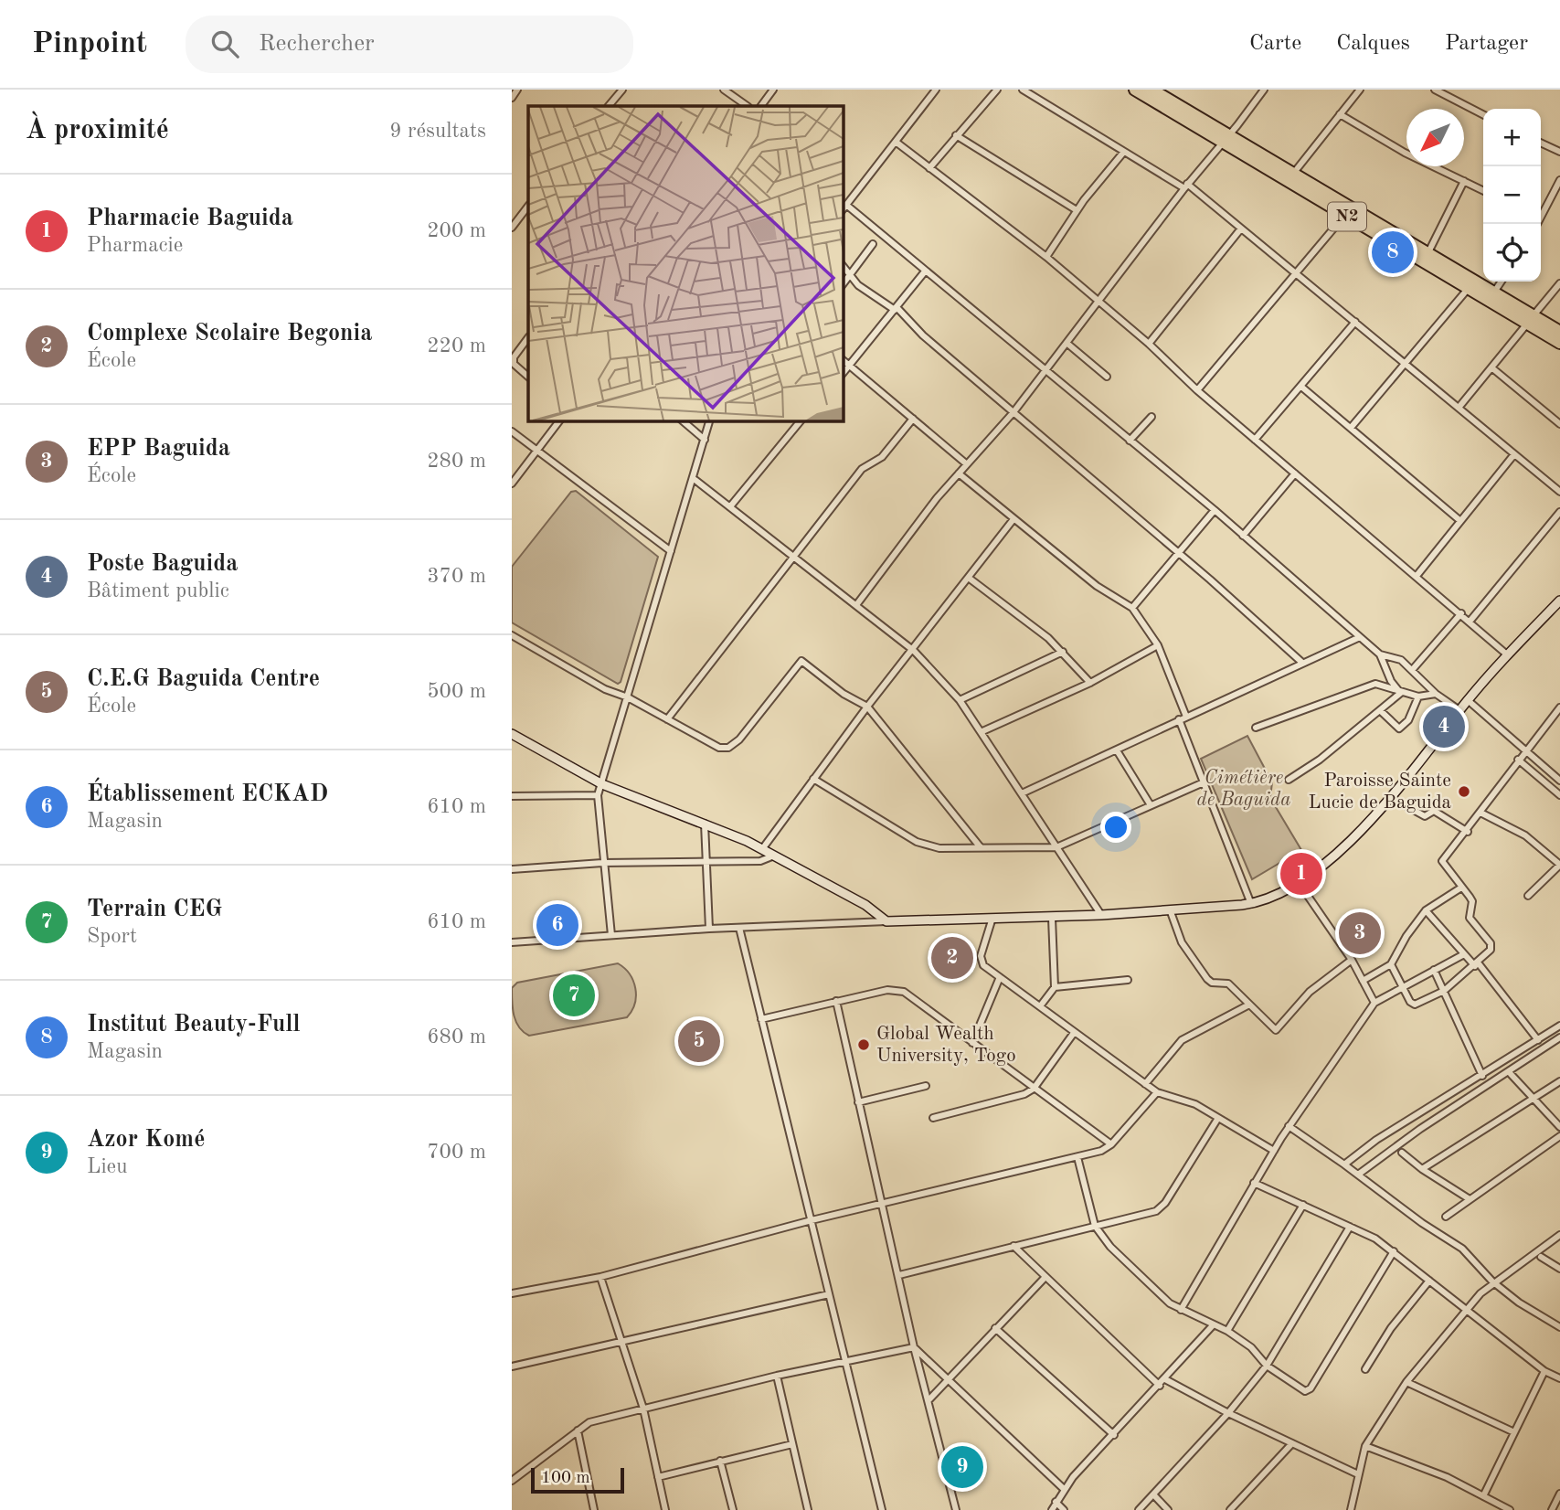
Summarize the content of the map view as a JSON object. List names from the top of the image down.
{
  "streets": {
    "highway": ["N2"]
  },
  "parks": ["Cimétière de Baguida"],
  "places": ["Paroisse Sainte Lucie de Baguida", "Global Wealth University, Togo"],
  "scale_bar": "100 m",
  "north": "bottom left",
  "page": {
    "header": "Pinpoint",
    "search": "Rechercher",
    "nav": ["Carte", "Calques", "Partager"],
    "heading": ["À proximité", "9 résultats"],
    "map_buttons": ["+", "−"],
    "list": [
      {
        "mark": "1",
        "name": "Pharmacie Baguida",
        "note": "Pharmacie",
        "value": "200 m"
      },
      {
        "mark": "2",
        "name": "Complexe Scolaire Begonia",
        "note": "École",
        "value": "220 m"
      },
      {
        "mark": "3",
        "name": "EPP Baguida",
        "note": "École",
        "value": "280 m"
      },
      {
        "mark": "4",
        "name": "Poste Baguida",
        "note": "Bâtiment public",
        "value": "370 m"
      },
      {
        "mark": "5",
        "name": "C.E.G Baguida Centre",
        "note": "École",
        "value": "500 m"
      },
      {
        "mark": "6",
        "name": "Établissement ECKAD",
        "note": "Magasin",
        "value": "610 m"
      },
      {
        "mark": "7",
        "name": "Terrain CEG",
        "note": "Sport",
        "value": "610 m"
      },
      {
        "mark": "8",
        "name": "Institut Beauty-Full",
        "note": "Magasin",
        "value": "680 m"
      },
      {
        "mark": "9",
        "name": "Azor Komé",
        "note": "Lieu",
        "value": "700 m"
      }
    ],
    "pins": [
      "8",
      "4",
      "1",
      "6",
      "3",
      "2",
      "7",
      "5",
      "9"
    ],
    "scale": "100 m"
  }
}
